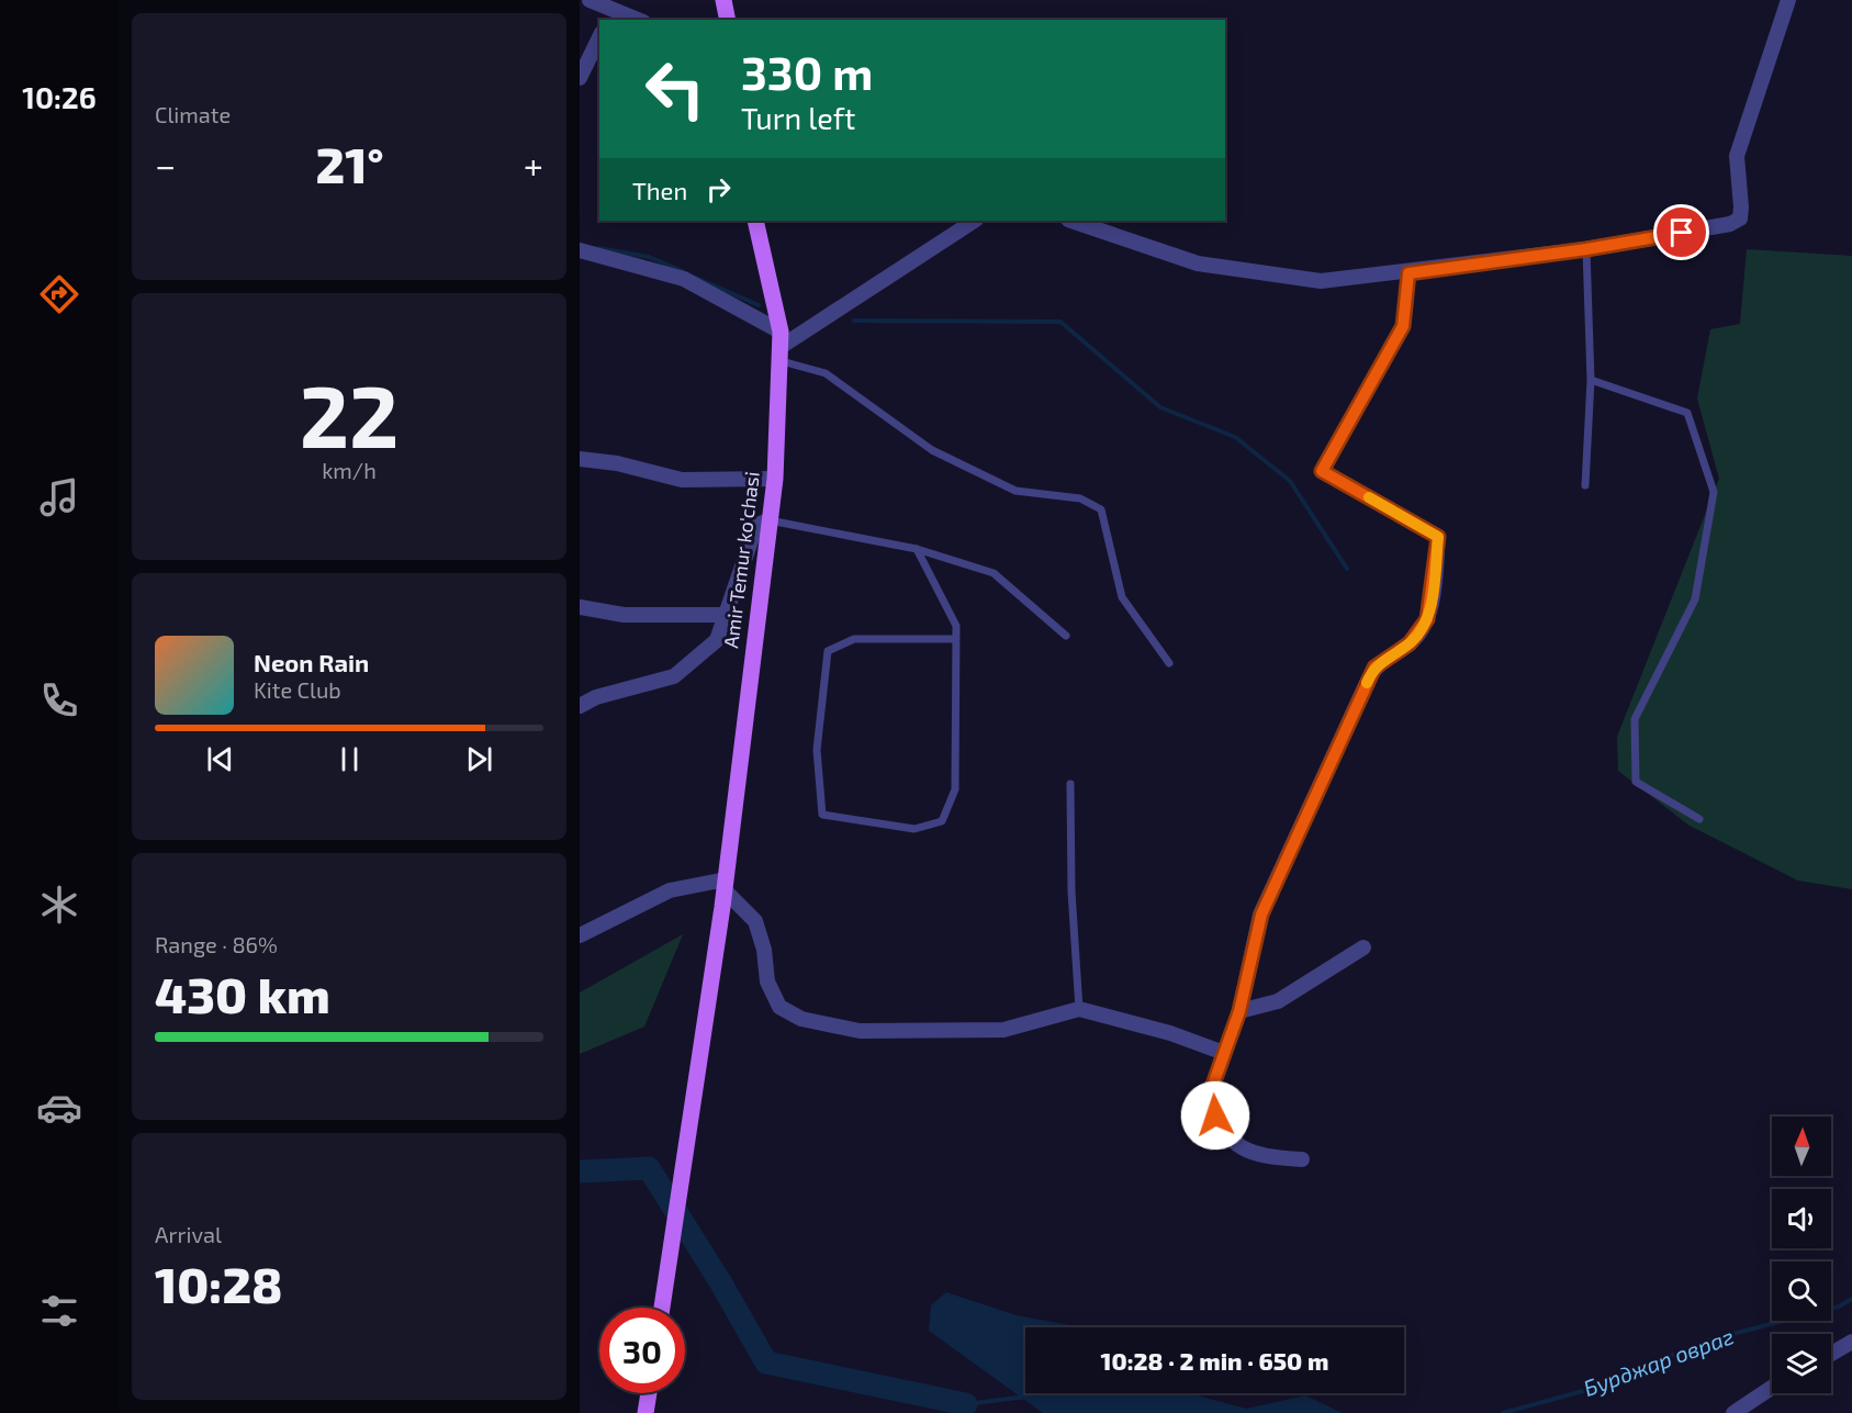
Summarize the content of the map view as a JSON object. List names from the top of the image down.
{
  "streets": {
    "main road": ["Amir Temur ko'chasi"]
  },
  "water": ["Бурджар овраг"],
  "north": "top",
  "page": {
    "tabs": "10:26",
    "tile": [
      "Climate",
      ["22", "km/h"],
      ["Range · 86%", "430 km"],
      ["Arrival", "10:28"]
    ],
    "turn": ["330 m", "Turn left"],
    "heat": ["−", "21°", "+"],
    "then": "Then",
    "song": ["Neon Rain", "Kite Club"],
    "limit": "30",
    "trip": "10:28 · 2 min · 650 m"
  }
}
